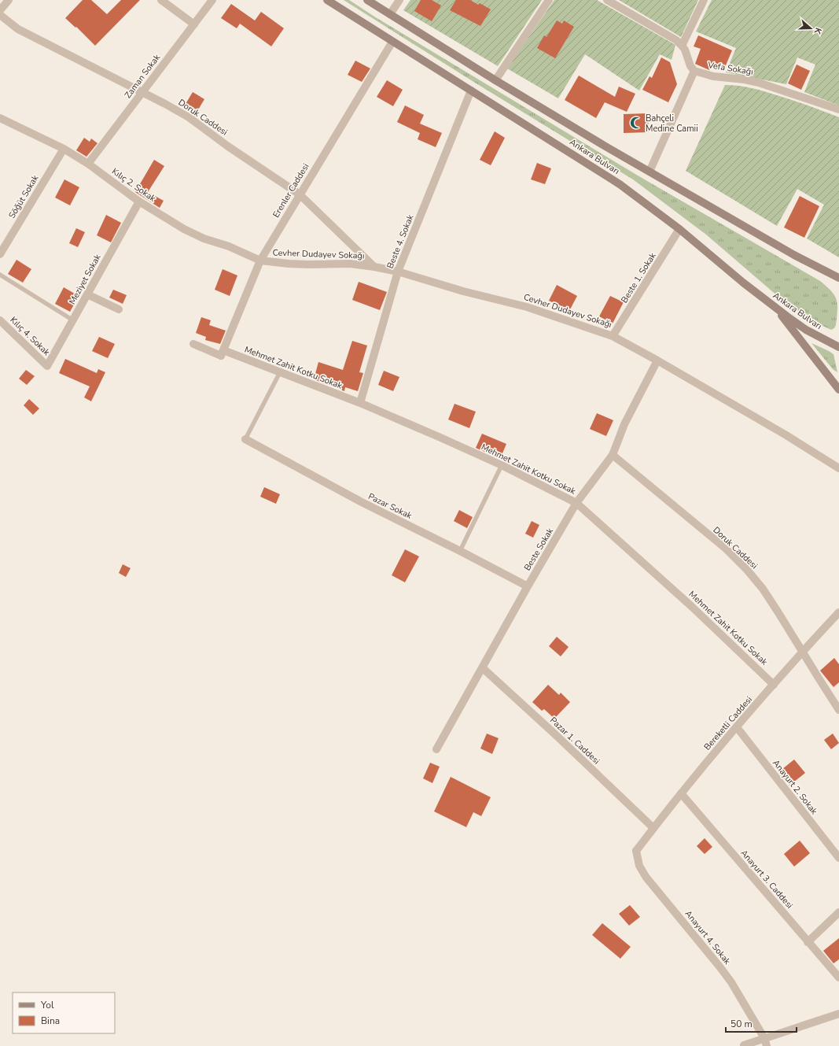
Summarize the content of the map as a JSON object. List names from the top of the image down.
{
  "streets": {
    "main road": ["Ankara Bulvarı"],
    "street": [
      "Vefa Sokağı",
      "Zaman Sokak",
      "Doruk Caddesi",
      "Kılıç 2. Sokak",
      "Erenler Caddesi",
      "Söğüt Sokak",
      "Beste 4. Sokak",
      "Cevher Dudayev Sokağı",
      "Beste 1. Sokak",
      "Meziyet Sokak",
      "Kılıç 4. Sokak",
      "Mehmet Zahit Kotku Sokak",
      "Pazar Sokak",
      "Beste Sokak",
      "Bereketli Caddesi",
      "Pazar 1. Caddesi",
      "Anayurt 2. Sokak",
      "Anayurt 3. Caddesi",
      "Anayurt 4. Sokak"
    ]
  },
  "crossings": [
    ["Zaman Sokak", "Doruk Caddesi"],
    ["Zaman Sokak", "Kılıç 2. Sokak"],
    ["Doruk Caddesi", "Erenler Caddesi"],
    ["Doruk Caddesi", "Cevher Dudayev Sokağı"],
    ["Doruk Caddesi", "Beste Sokak"],
    ["Doruk Caddesi", "Bereketli Caddesi"],
    ["Ankara Bulvarı", "Erenler Caddesi"],
    ["Ankara Bulvarı", "Beste 4. Sokak"],
    ["Ankara Bulvarı", "Beste 1. Sokak"],
    ["Kılıç 2. Sokak", "Erenler Caddesi"],
    ["Kılıç 2. Sokak", "Söğüt Sokak"],
    ["Kılıç 2. Sokak", "Cevher Dudayev Sokağı"],
    ["Kılıç 2. Sokak", "Meziyet Sokak"],
    ["Erenler Caddesi", "Cevher Dudayev Sokağı"],
    ["Erenler Caddesi", "Mehmet Zahit Kotku Sokak"],
    ["Beste 4. Sokak", "Cevher Dudayev Sokağı"],
    ["Beste 4. Sokak", "Mehmet Zahit Kotku Sokak"],
    ["Cevher Dudayev Sokağı", "Beste 1. Sokak"],
    ["Cevher Dudayev Sokağı", "Beste Sokak"],
    ["Meziyet Sokak", "Kılıç 4. Sokak"],
    ["Mehmet Zahit Kotku Sokak", "Beste Sokak"],
    ["Mehmet Zahit Kotku Sokak", "Bereketli Caddesi"],
    ["Pazar Sokak", "Beste Sokak"],
    ["Beste Sokak", "Pazar 1. Caddesi"],
    ["Bereketli Caddesi", "Pazar 1. Caddesi"],
    ["Bereketli Caddesi", "Anayurt 2. Sokak"],
    ["Bereketli Caddesi", "Anayurt 3. Caddesi"],
    ["Bereketli Caddesi", "Anayurt 4. Sokak"]
  ],
  "places": {
    "mosque": ["Bahçeli Medine Camii"]
  },
  "legend": ["Yol", "Bina"],
  "scale_bar": "50 m",
  "north": "right"
}
